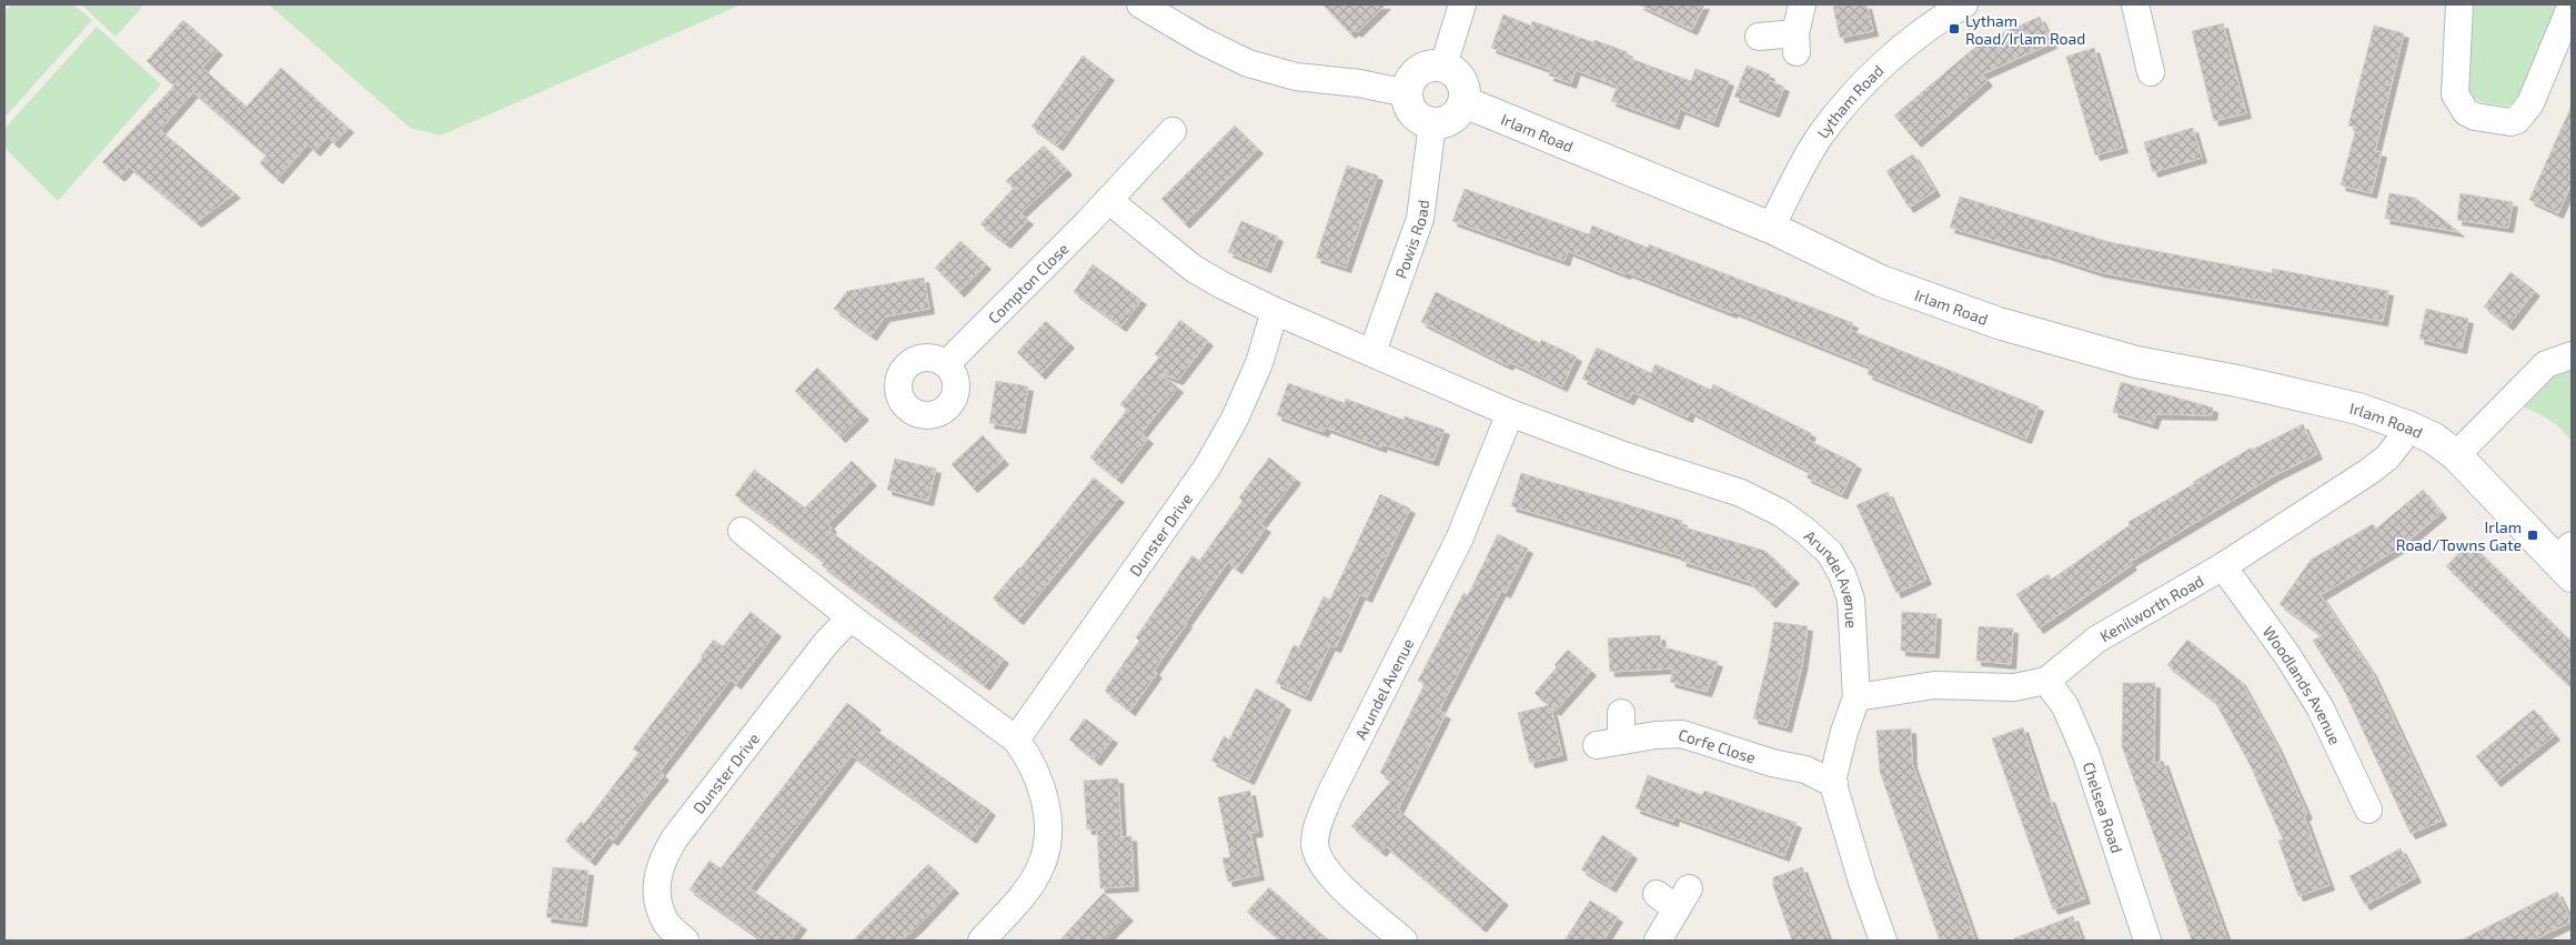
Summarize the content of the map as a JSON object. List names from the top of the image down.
{
  "streets": {
    "street": [
      "Lytham Road",
      "Irlam Road",
      "Powis Road",
      "Compton Close",
      "Dunster Drive",
      "Arundel Avenue",
      "Kenilworth Road",
      "Woodlands Avenue",
      "Corfe Close",
      "Chelsea Road"
    ]
  },
  "crossings": [
    ["Lytham Road", "Irlam Road"],
    ["Irlam Road", "Powis Road"],
    ["Irlam Road", "Kenilworth Road"],
    ["Powis Road", "Arundel Avenue"],
    ["Dunster Drive", "Arundel Avenue"],
    ["Arundel Avenue", "Kenilworth Road"],
    ["Arundel Avenue", "Corfe Close"],
    ["Kenilworth Road", "Woodlands Avenue"],
    ["Kenilworth Road", "Chelsea Road"]
  ],
  "places": {
    "transit": ["Lytham Road/Irlam Road", "Irlam Road/Towns Gate"]
  }
}
